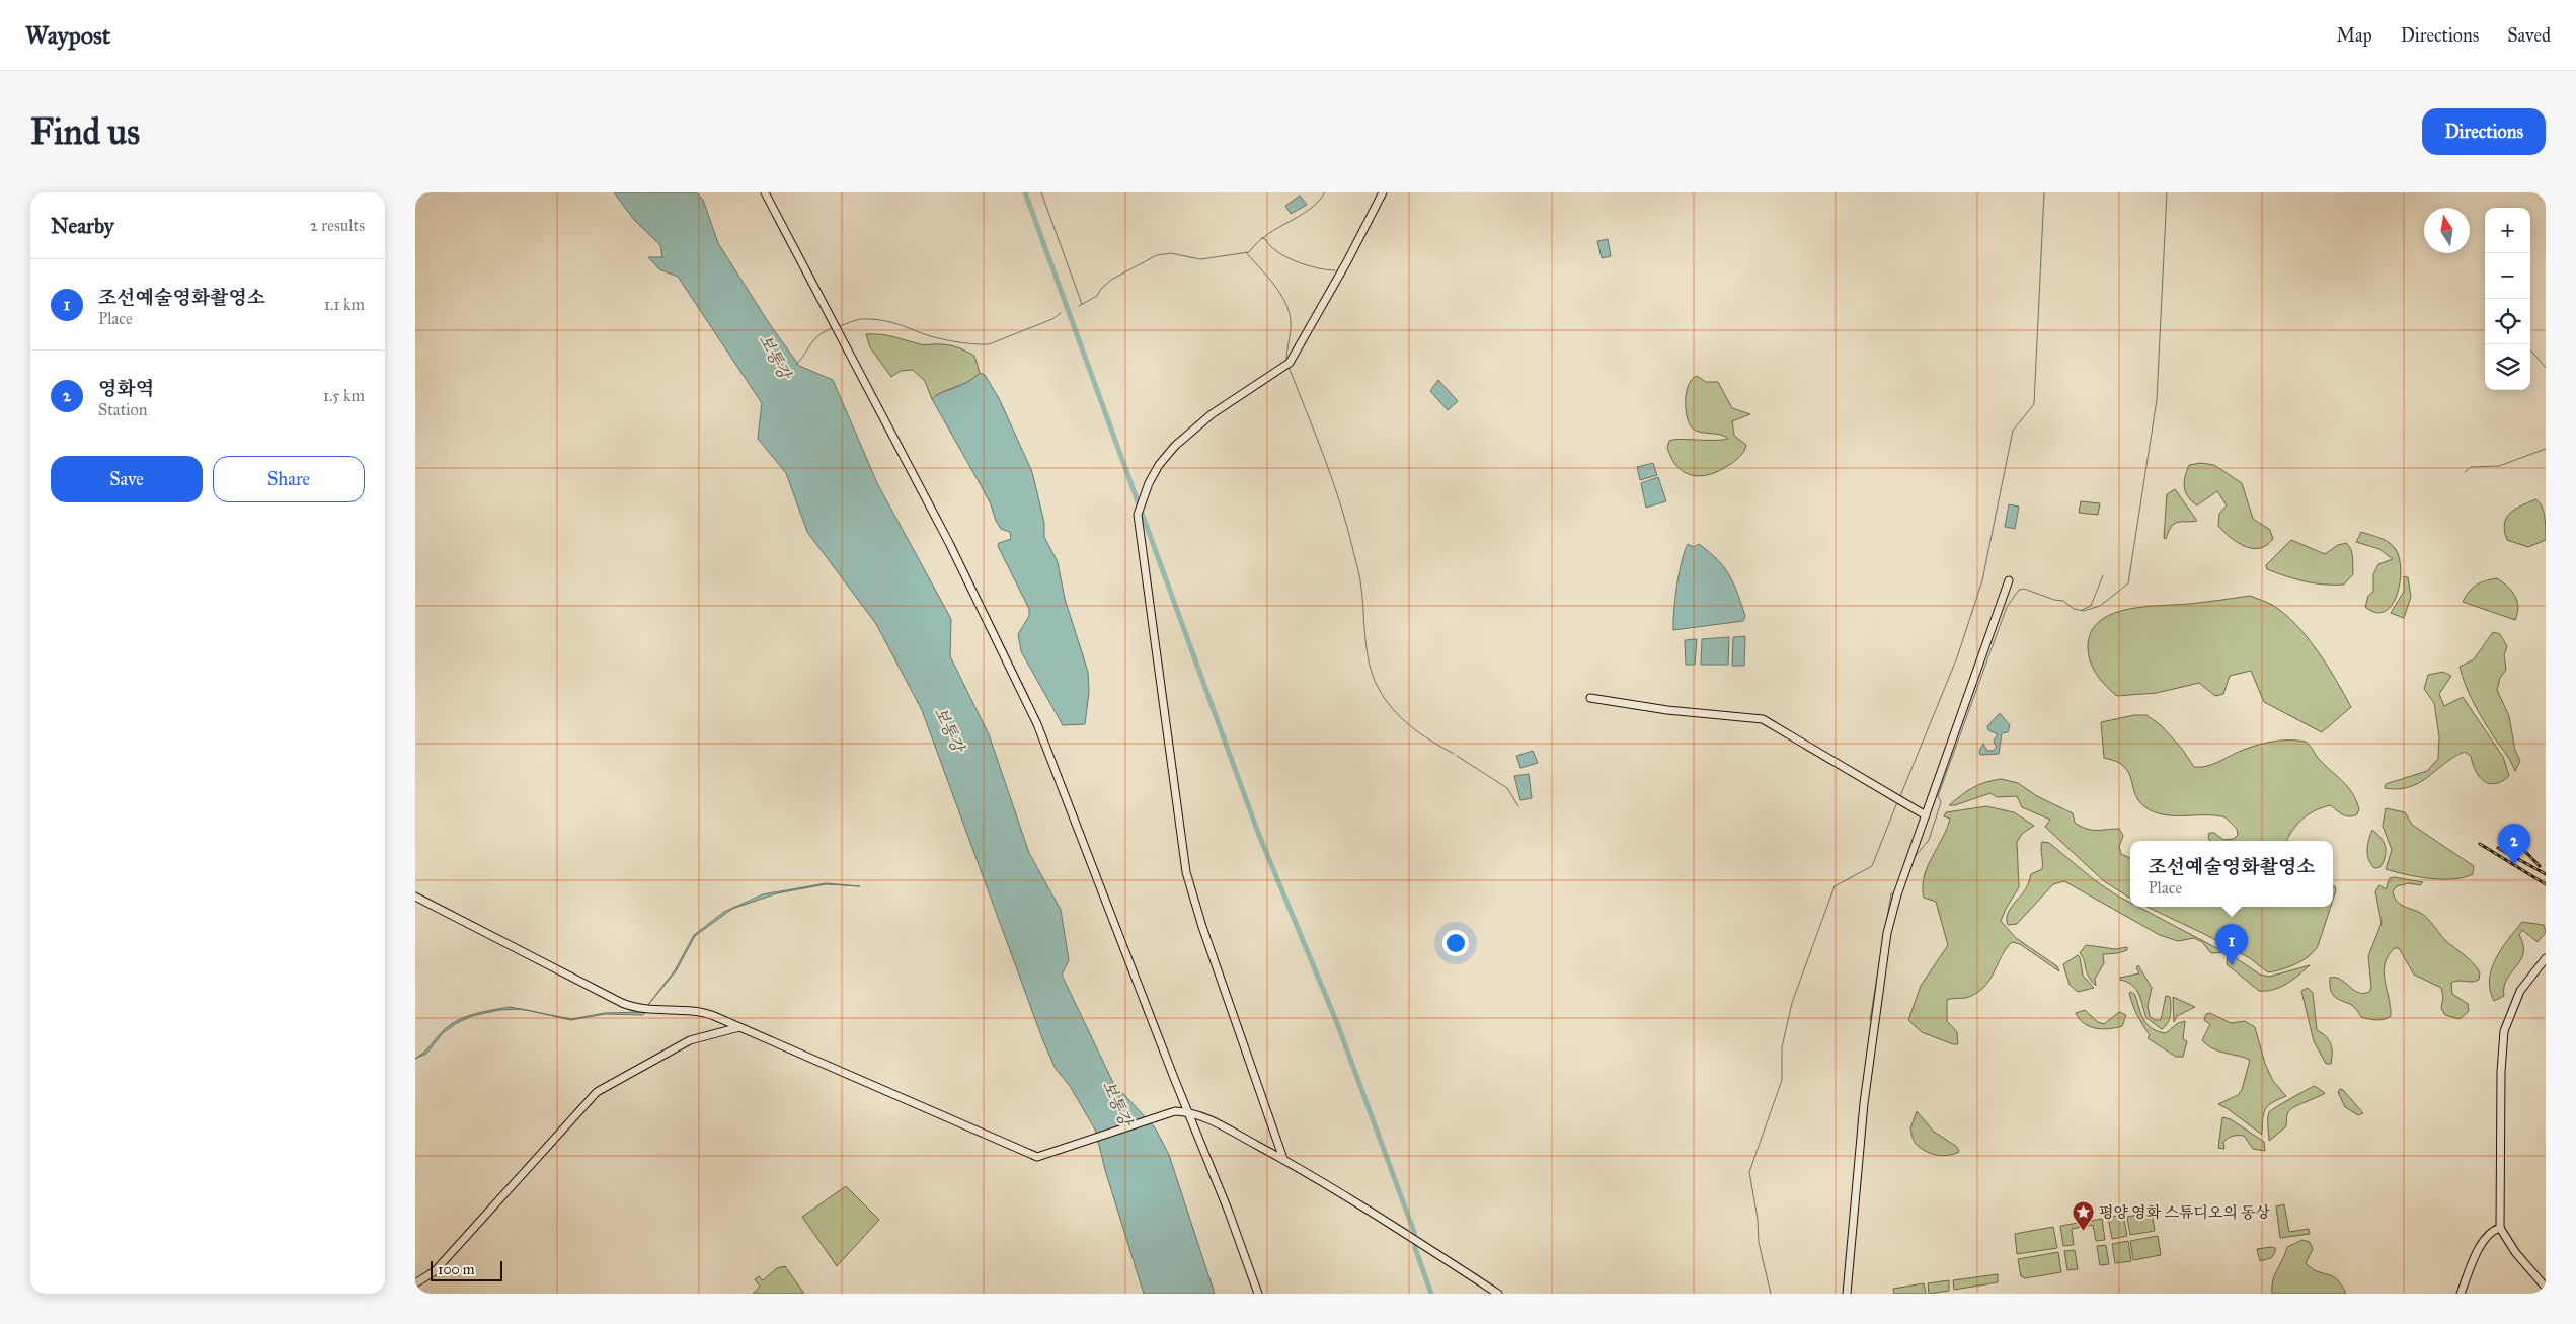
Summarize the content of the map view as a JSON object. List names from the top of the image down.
{
  "water": ["보통강"],
  "places": {
    "place": ["평양 영화 스튜디오의 동상"]
  },
  "scale_bar": "100 m",
  "north": "top",
  "page": {
    "header": "Waypost",
    "nav": ["Map", "Directions", "Saved"],
    "buttons": [
      "Directions",
      ["Save", "Share"]
    ],
    "title": "Find us",
    "heading": ["Nearby", "2 results"],
    "map_buttons": ["+", "−"],
    "list": [
      {
        "mark": "1",
        "name": "조선예술영화촬영소",
        "note": "Place",
        "value": "1.1 km"
      },
      {
        "mark": "2",
        "name": "영화역",
        "note": "Station",
        "value": "1.5 km"
      }
    ],
    "pins": ["2", "1"],
    "popup": ["조선예술영화촬영소", "Place"],
    "scale": "100 m"
  }
}
